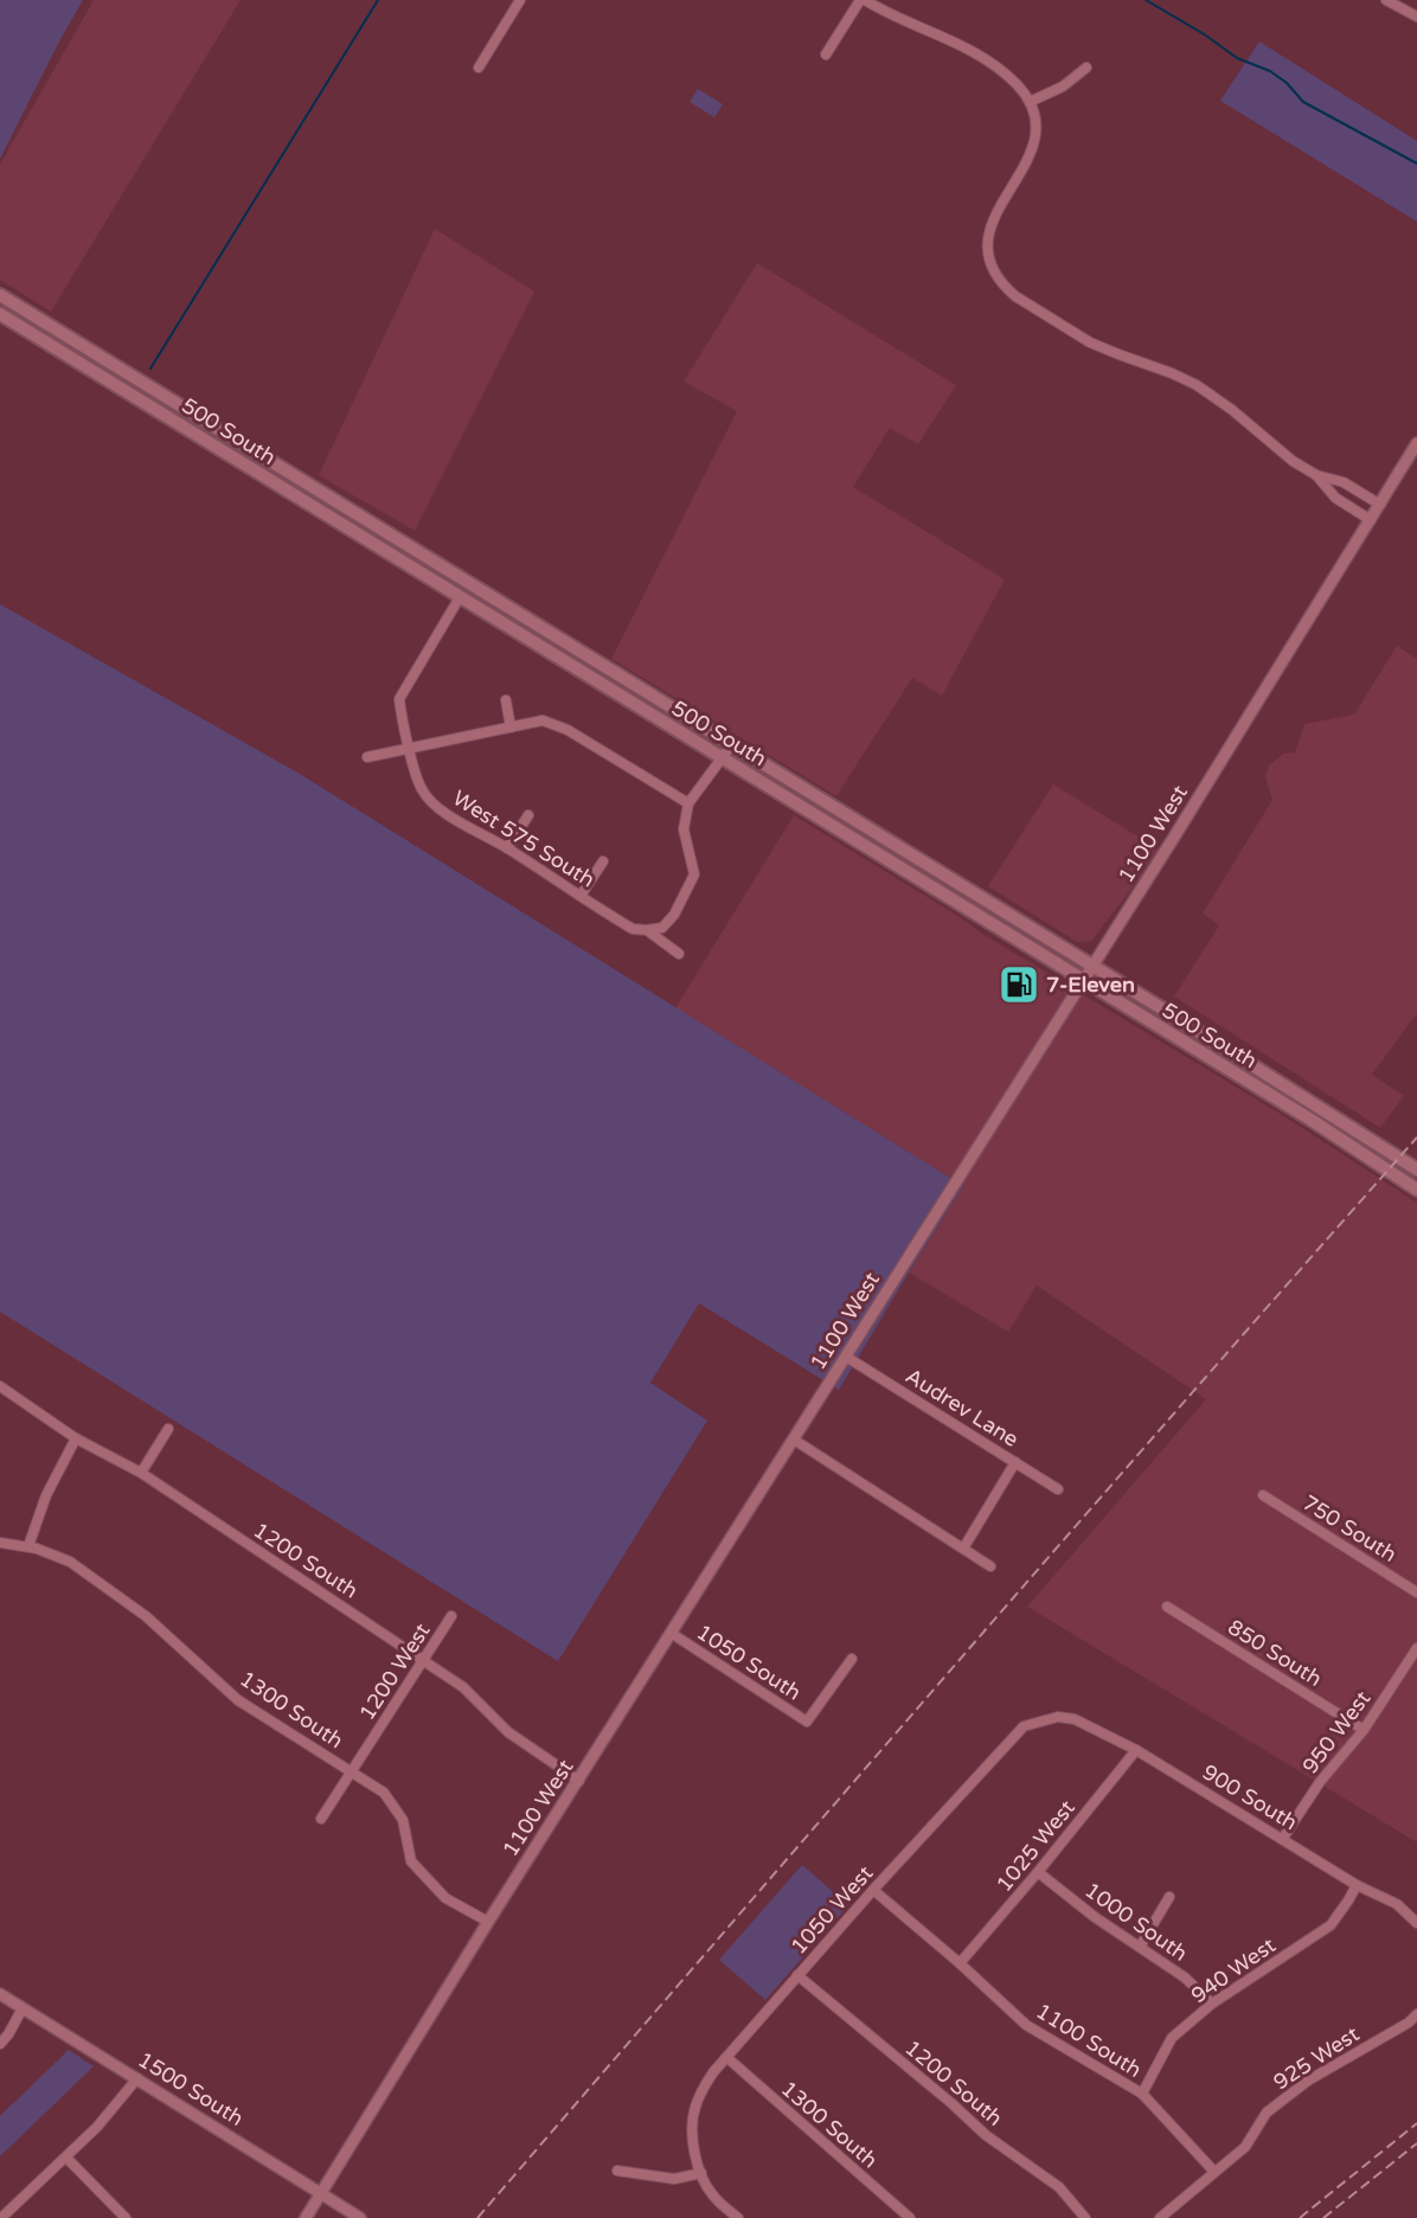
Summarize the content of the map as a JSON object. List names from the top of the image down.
{
  "streets": {
    "main road": ["500 South"],
    "street": [
      "1100 West",
      "West 575 South",
      "Audrev Lane",
      "750 South",
      "1200 South",
      "850 South",
      "1050 South",
      "1200 West",
      "1300 South",
      "950 West",
      "900 South",
      "1025 West",
      "1050 West",
      "1000 South",
      "940 West",
      "1100 South",
      "925 West",
      "1500 South"
    ]
  },
  "crossings": [
    ["500 South", "1100 West"],
    ["500 South", "West 575 South"],
    ["1100 West", "Audrev Lane"],
    ["1100 West", "1200 South"],
    ["1100 West", "1050 South"],
    ["1100 West", "1300 South"],
    ["1100 West", "1500 South"],
    ["1200 South", "1200 West"],
    ["1200 South", "1050 West"],
    ["850 South", "950 West"],
    ["1200 West", "1300 South"],
    ["1300 South", "1050 West"],
    ["950 West", "900 South"],
    ["900 South", "1025 West"],
    ["900 South", "1050 West"],
    ["900 South", "940 West"],
    ["1025 West", "1000 South"],
    ["1025 West", "1100 South"],
    ["1050 West", "1100 South"],
    ["1000 South", "940 West"],
    ["940 West", "1100 South"],
    ["1100 South", "925 West"]
  ],
  "places": {
    "fuel station": ["7-Eleven"]
  }
}
